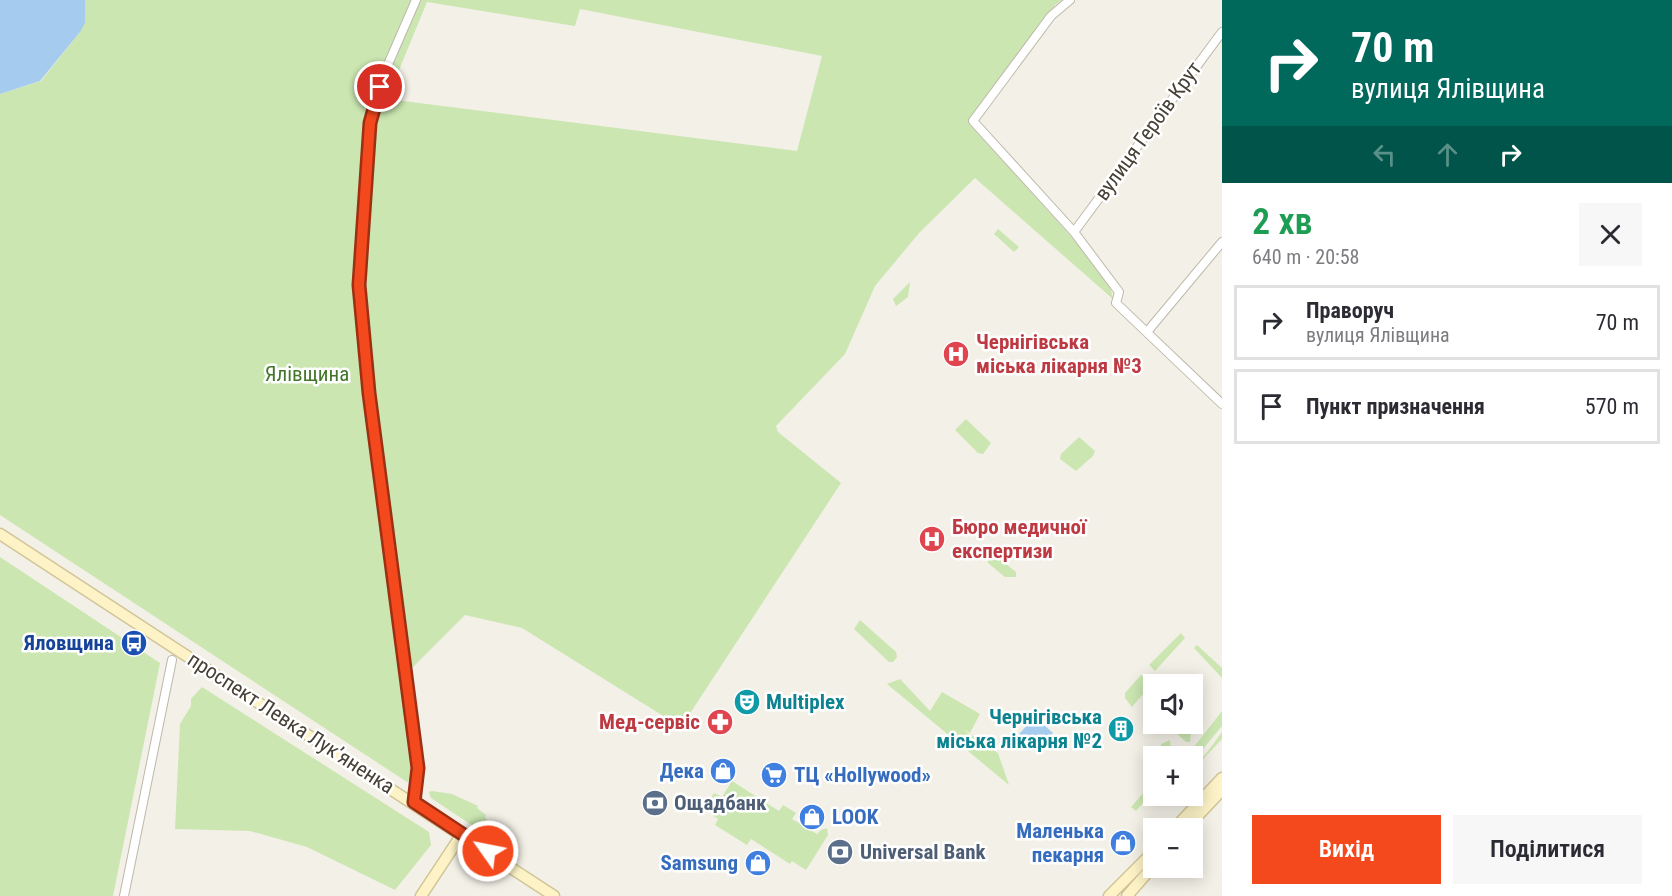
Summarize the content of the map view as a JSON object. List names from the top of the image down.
{
  "streets": {
    "main road": ["проспект Левка Лукʼяненка"],
    "street": ["вулиця Героїв Крут"]
  },
  "parks": ["Ялівщина"],
  "places": {
    "hospital": ["Чернігівська міська лікарня №3", "Бюро медичної експертизи"],
    "bus stop": ["Яловщина"],
    "theatre": ["Multiplex"],
    "pharmacy": ["Мед-сервіс"],
    "building": ["Чернігівська міська лікарня №2"],
    "shop": [
      "Дека",
      "LOOK",
      "Маленька пекарня",
      "Samsung"
    ],
    "supermarket": ["ТЦ «Hollywood»"],
    "bank": ["Ощадбанк", "Universal Bank"]
  },
  "page": {
    "turn": ["70 m", "вулиця Ялівщина"],
    "heading": ["2 хв", "640 m · 20:58"],
    "list": [
      {
        "name": "Праворуч",
        "note": "вулиця Ялівщина",
        "value": "70 m"
      },
      {
        "name": "Пункт призначення",
        "value": "570 m"
      }
    ],
    "map_buttons": ["+", "−"],
    "buttons": ["Вихід", "Поділитися"]
  }
}
